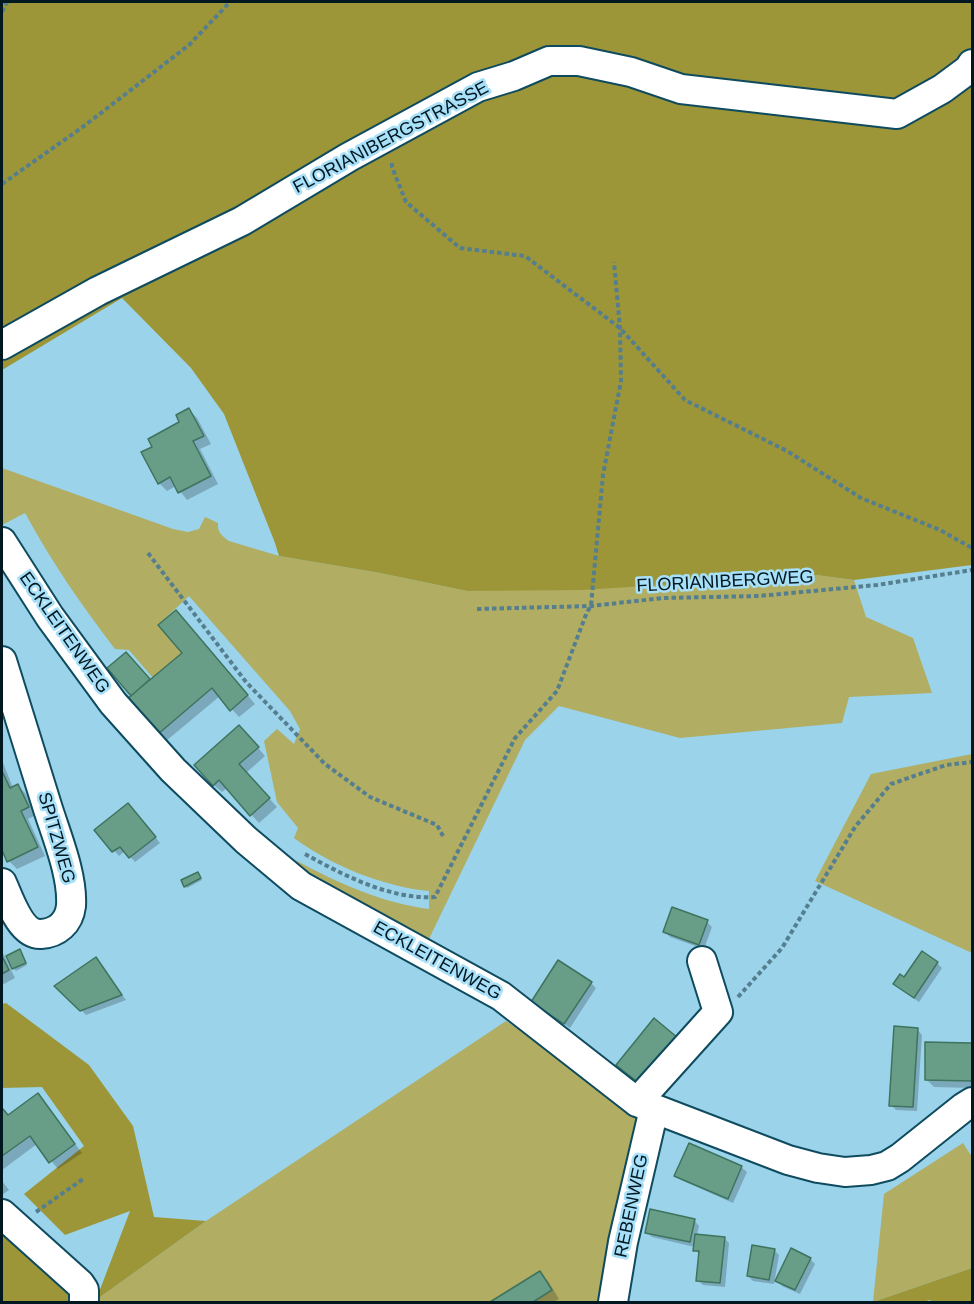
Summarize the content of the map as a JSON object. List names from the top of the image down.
{
  "streets": {
    "street": [
      "FLORIANIBERGSTRASSE",
      "ECKLEITENWEG",
      "SPITZWEG",
      "REBENWEG"
    ],
    "path": ["FLORIANIBERGWEG"]
  },
  "crossings": [
    ["ECKLEITENWEG", "REBENWEG"]
  ]
}
